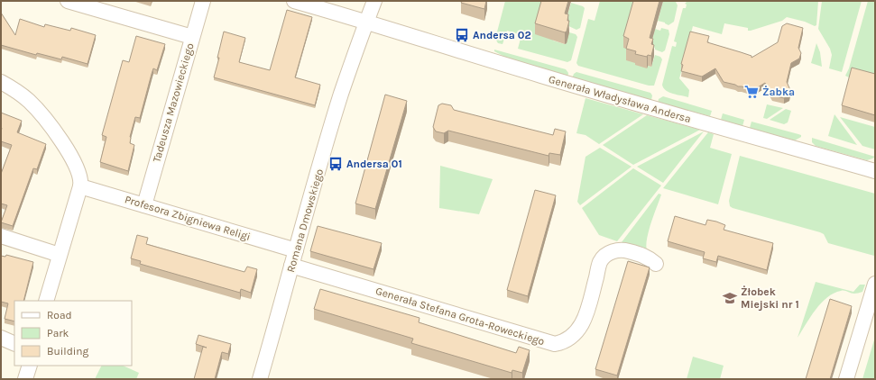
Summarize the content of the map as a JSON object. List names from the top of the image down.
{
  "streets": {
    "street": [
      "Generała Władysława Andersa",
      "Tadeusza Mazowieckiego",
      "Profesora Zbigniewa Religi",
      "Romana Dmowskiego",
      "Generała Stefana Grota-Roweckiego"
    ]
  },
  "crossings": [
    ["Generała Władysława Andersa", "Romana Dmowskiego"],
    ["Tadeusza Mazowieckiego", "Profesora Zbigniewa Religi"],
    ["Profesora Zbigniewa Religi", "Romana Dmowskiego"],
    ["Romana Dmowskiego", "Generała Stefana Grota-Roweckiego"]
  ],
  "places": {
    "bus stop": ["Andersa 02", "Andersa 01"],
    "supermarket": ["Żabka"],
    "school or university": ["Żłobek Miejski nr 1"]
  },
  "legend": ["Road", "Park", "Building"]
}
